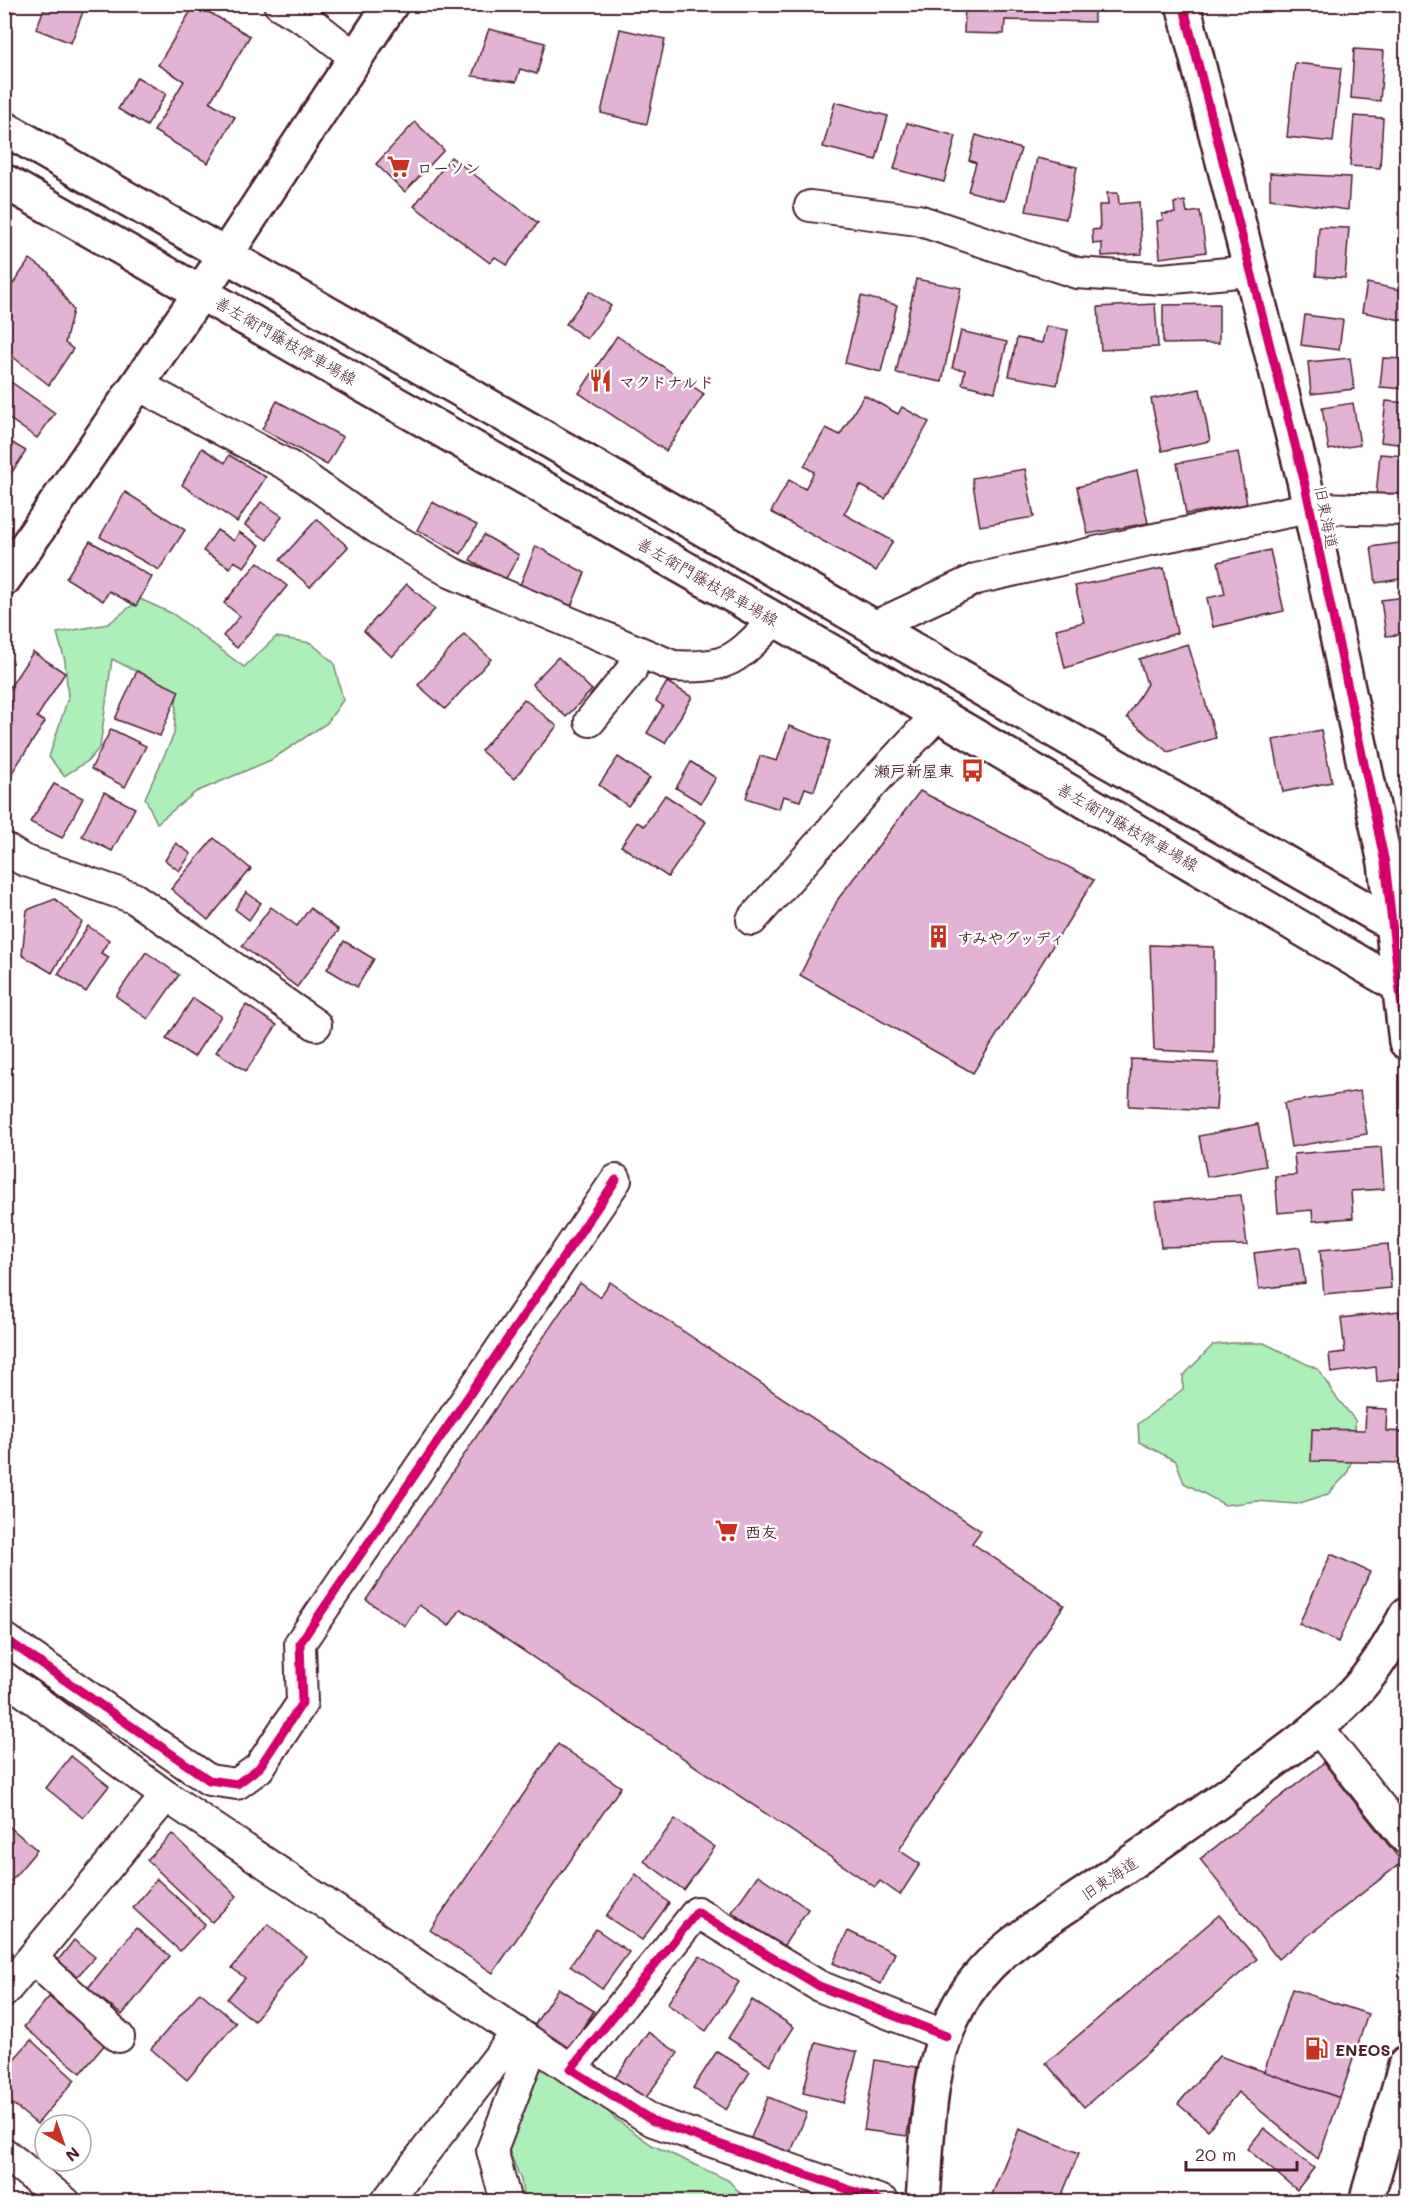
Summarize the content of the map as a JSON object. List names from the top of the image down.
{
  "streets": {
    "main road": ["善左衛門藤枝停車場線", "旧東海道"]
  },
  "crossings": [
    ["善左衛門藤枝停車場線", "旧東海道"]
  ],
  "places": {
    "supermarket": ["ローソン", "西友"],
    "restaurant": ["マクドナルド"],
    "bus stop": ["瀬戸新屋東"],
    "building": ["すみやグッディ"],
    "fuel station": ["ENEOS"]
  },
  "scale_bar": "20 m",
  "north": "bottom right"
}
